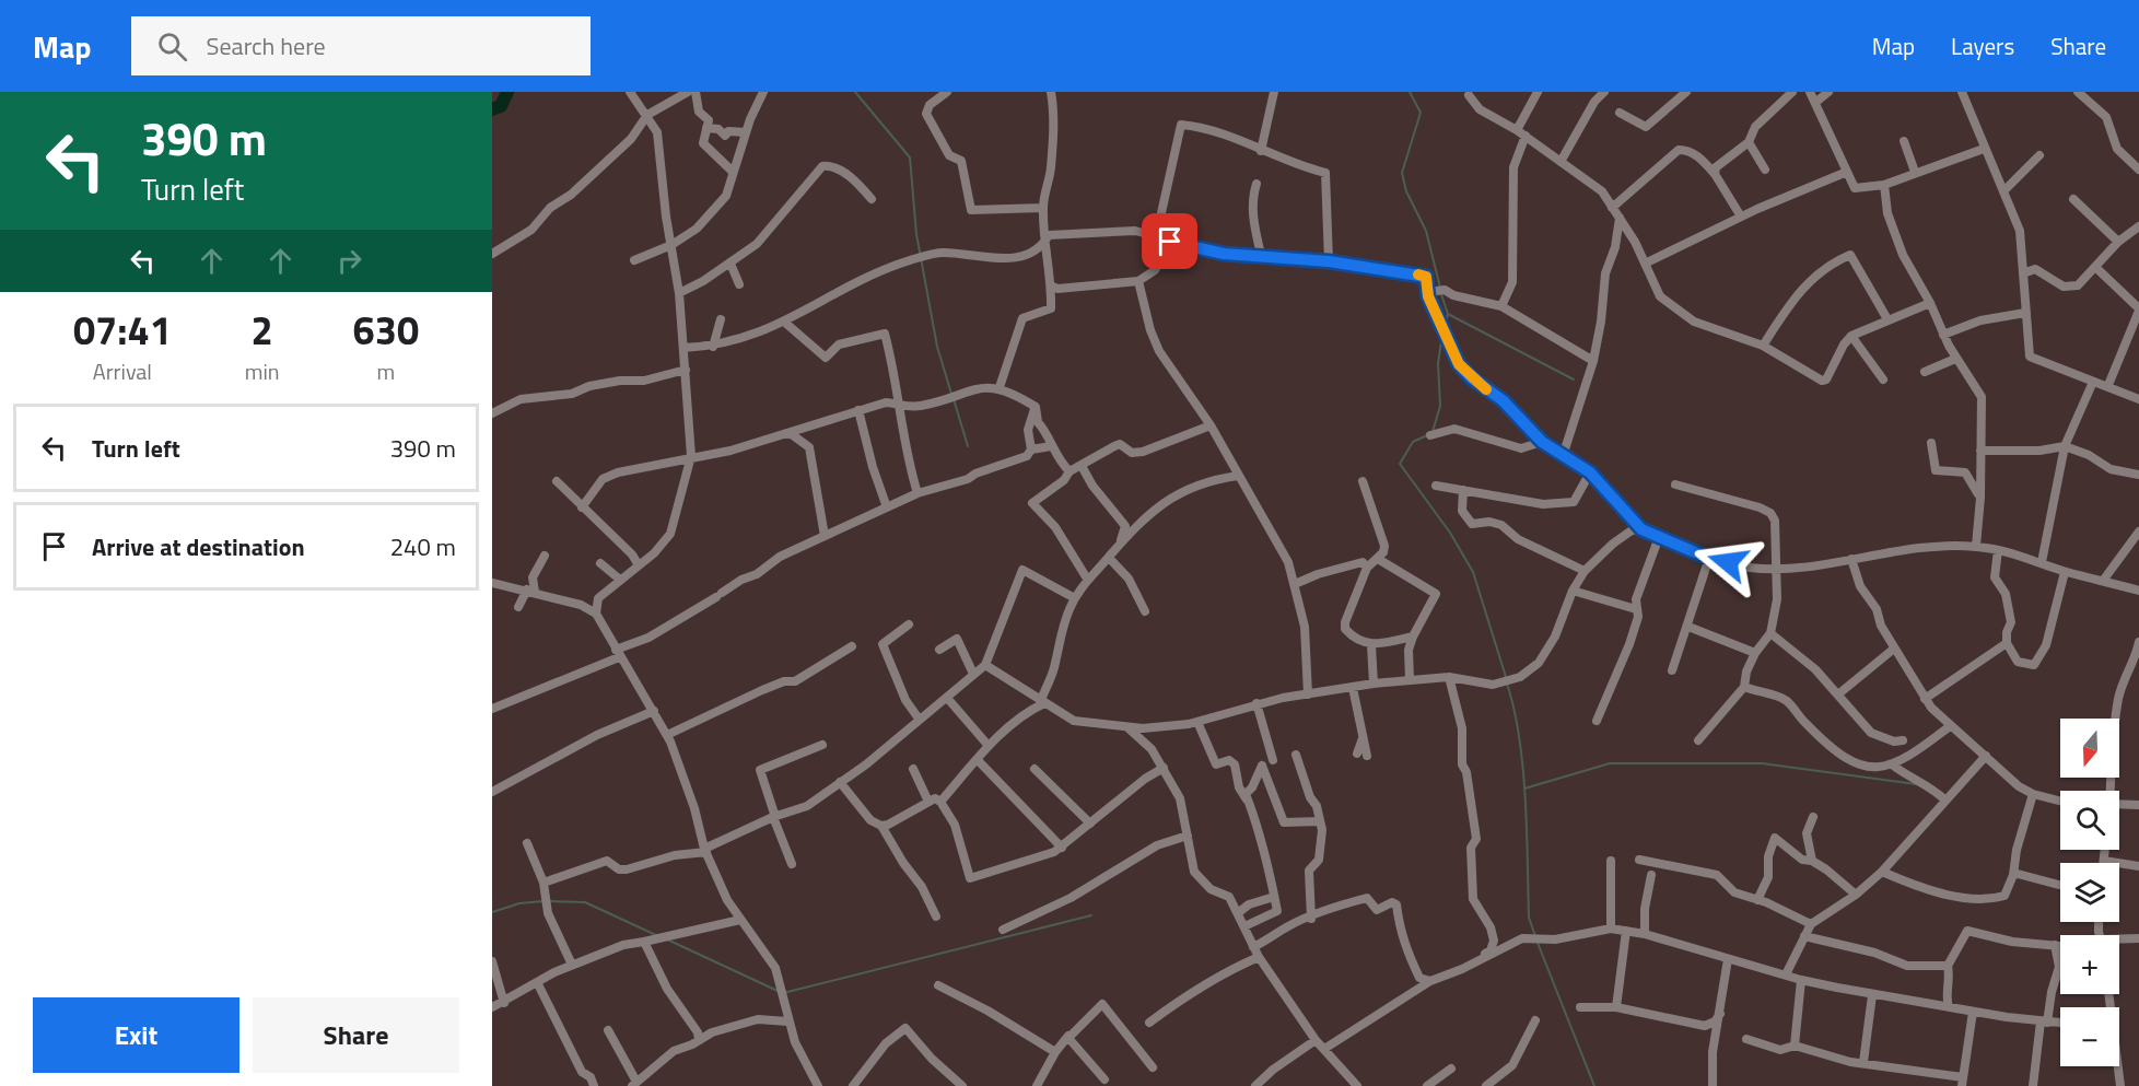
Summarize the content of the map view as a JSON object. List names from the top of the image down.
{
  "north": "bottom",
  "page": {
    "header": "Map",
    "search": "Search here",
    "nav": ["Map", "Layers", "Share"],
    "turn": ["390 m", "Turn left"],
    "eta": [
      "07:41",
      "Arrival",
      "2",
      "min",
      "630",
      "m"
    ],
    "list": [
      {
        "name": "Turn left",
        "value": "390 m"
      },
      {
        "name": "Arrive at destination",
        "value": "240 m"
      }
    ],
    "map_buttons": ["+", "−"],
    "buttons": ["Exit", "Share"]
  }
}
